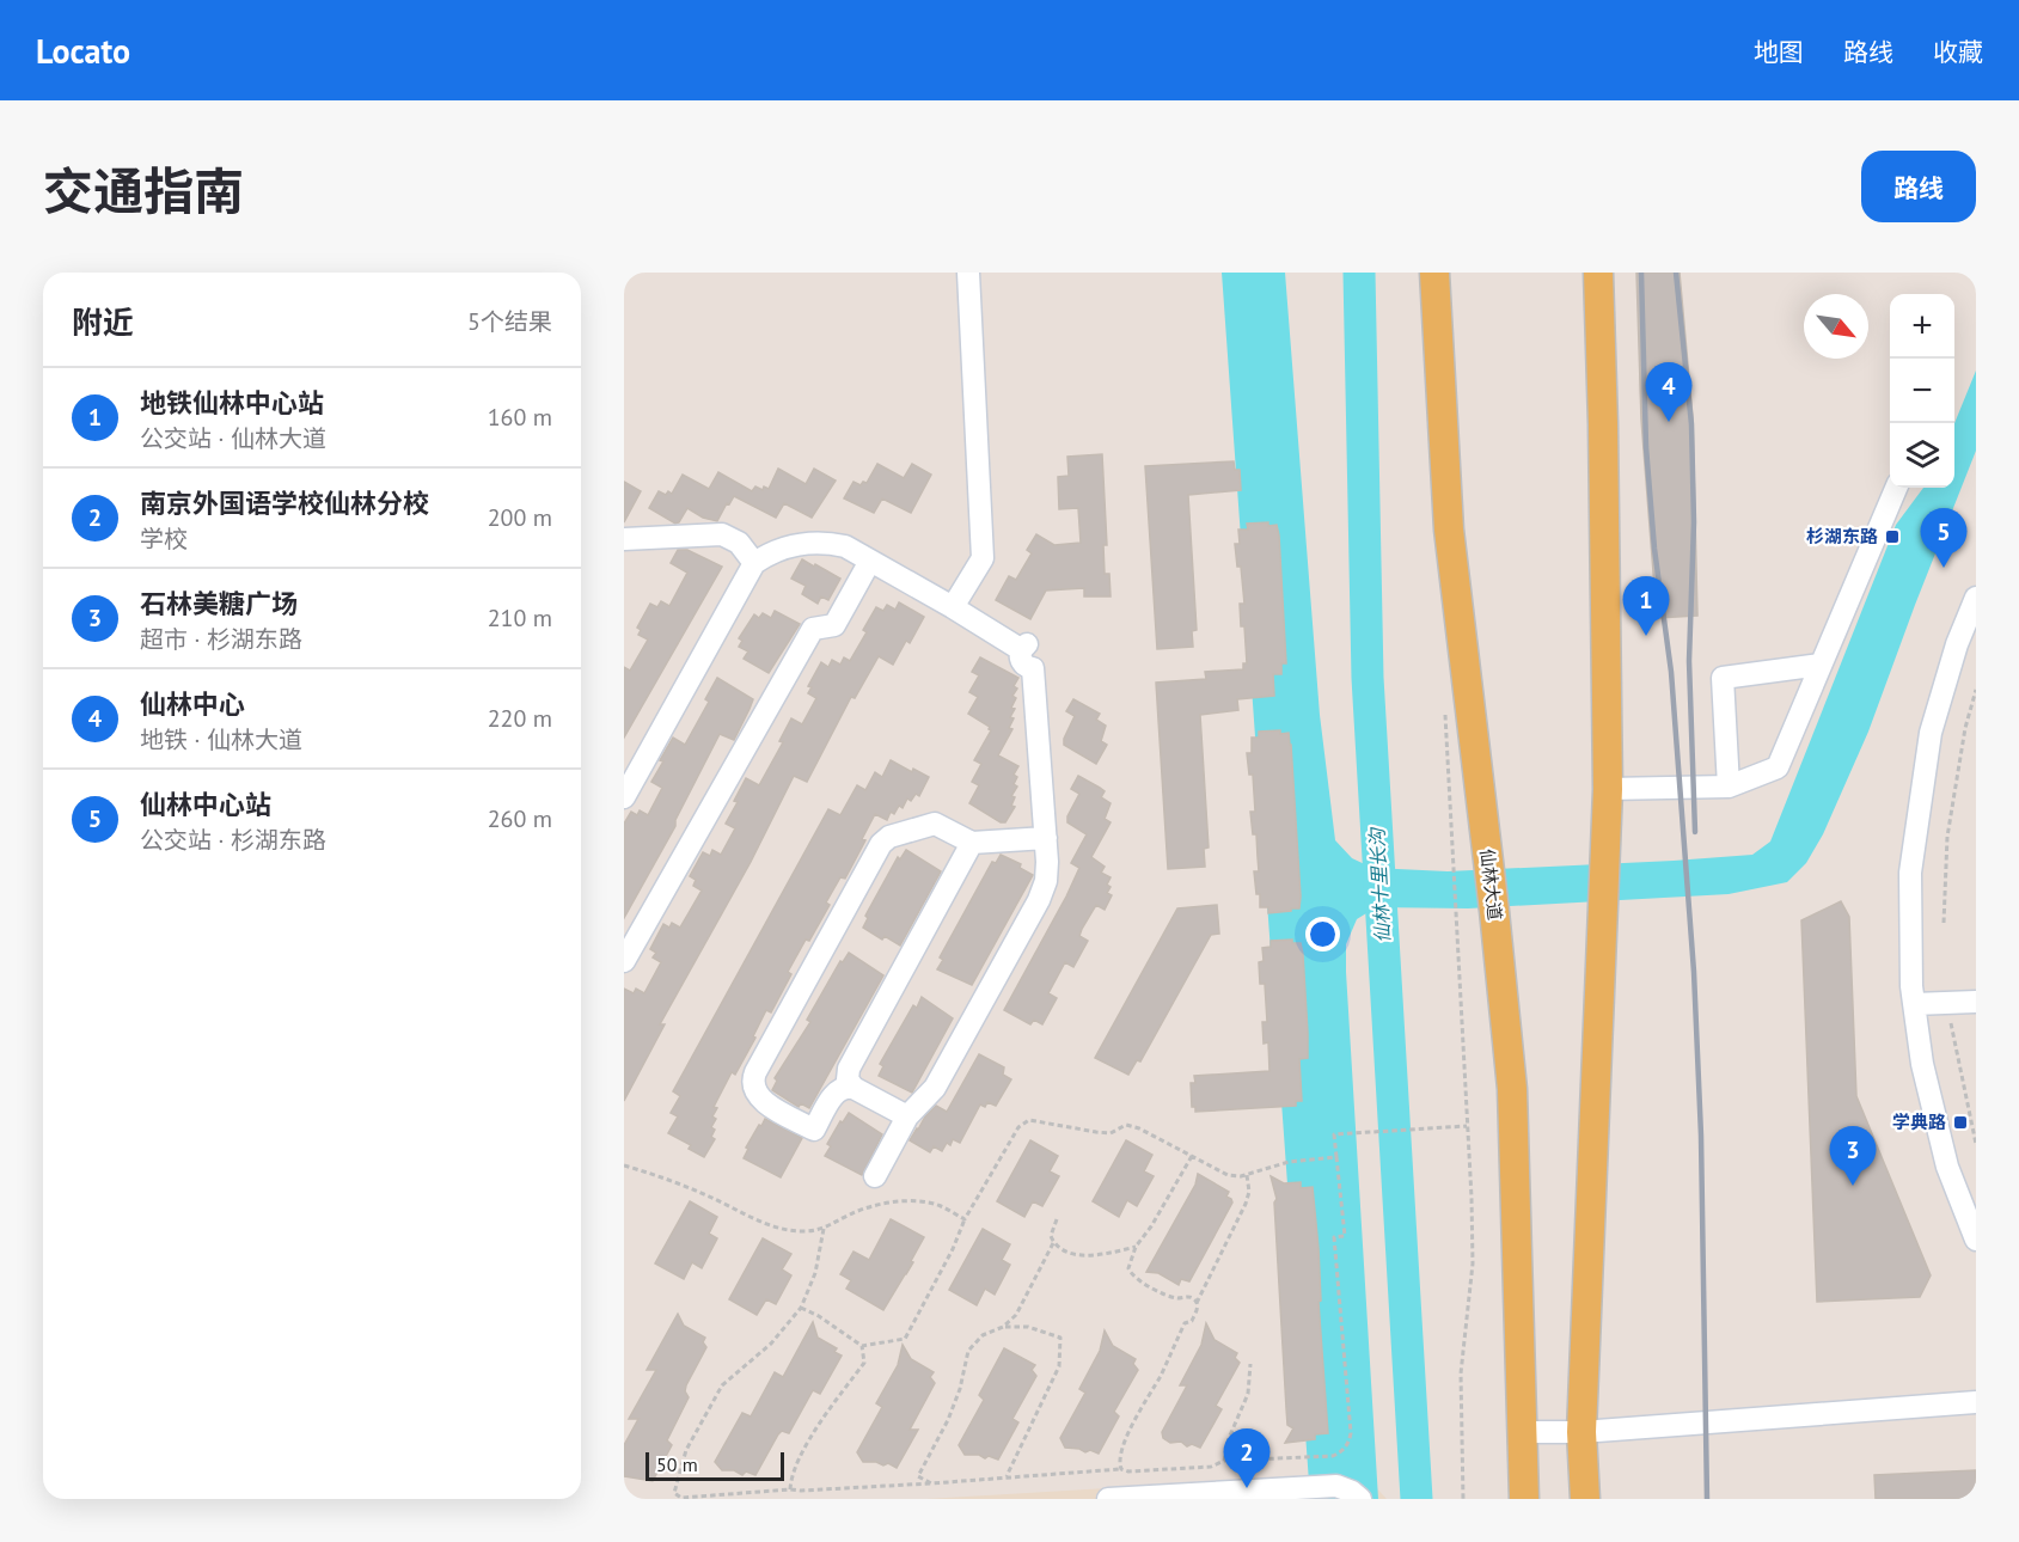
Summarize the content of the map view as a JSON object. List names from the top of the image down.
{
  "streets": {
    "main road": ["仙林大道"]
  },
  "water": ["仙林十里长沟"],
  "places": {
    "transit": ["杉湖东路", "学典路"]
  },
  "scale_bar": "50 m",
  "north": "bottom right",
  "page": {
    "header": "Locato",
    "nav": ["地图", "路线", "收藏"],
    "title": "交通指南",
    "buttons": "路线",
    "heading": ["附近", "5个结果"],
    "map_buttons": ["+", "−"],
    "pins": [
      "4",
      "5",
      "1",
      "3",
      "2"
    ],
    "list": [
      {
        "mark": "1",
        "name": "地铁仙林中心站",
        "note": "公交站 · 仙林大道",
        "value": "160 m"
      },
      {
        "mark": "2",
        "name": "南京外国语学校仙林分校",
        "note": "学校",
        "value": "200 m"
      },
      {
        "mark": "3",
        "name": "石林美糖广场",
        "note": "超市 · 杉湖东路",
        "value": "210 m"
      },
      {
        "mark": "4",
        "name": "仙林中心",
        "note": "地铁 · 仙林大道",
        "value": "220 m"
      },
      {
        "mark": "5",
        "name": "仙林中心站",
        "note": "公交站 · 杉湖东路",
        "value": "260 m"
      }
    ],
    "scale": "50 m"
  }
}
